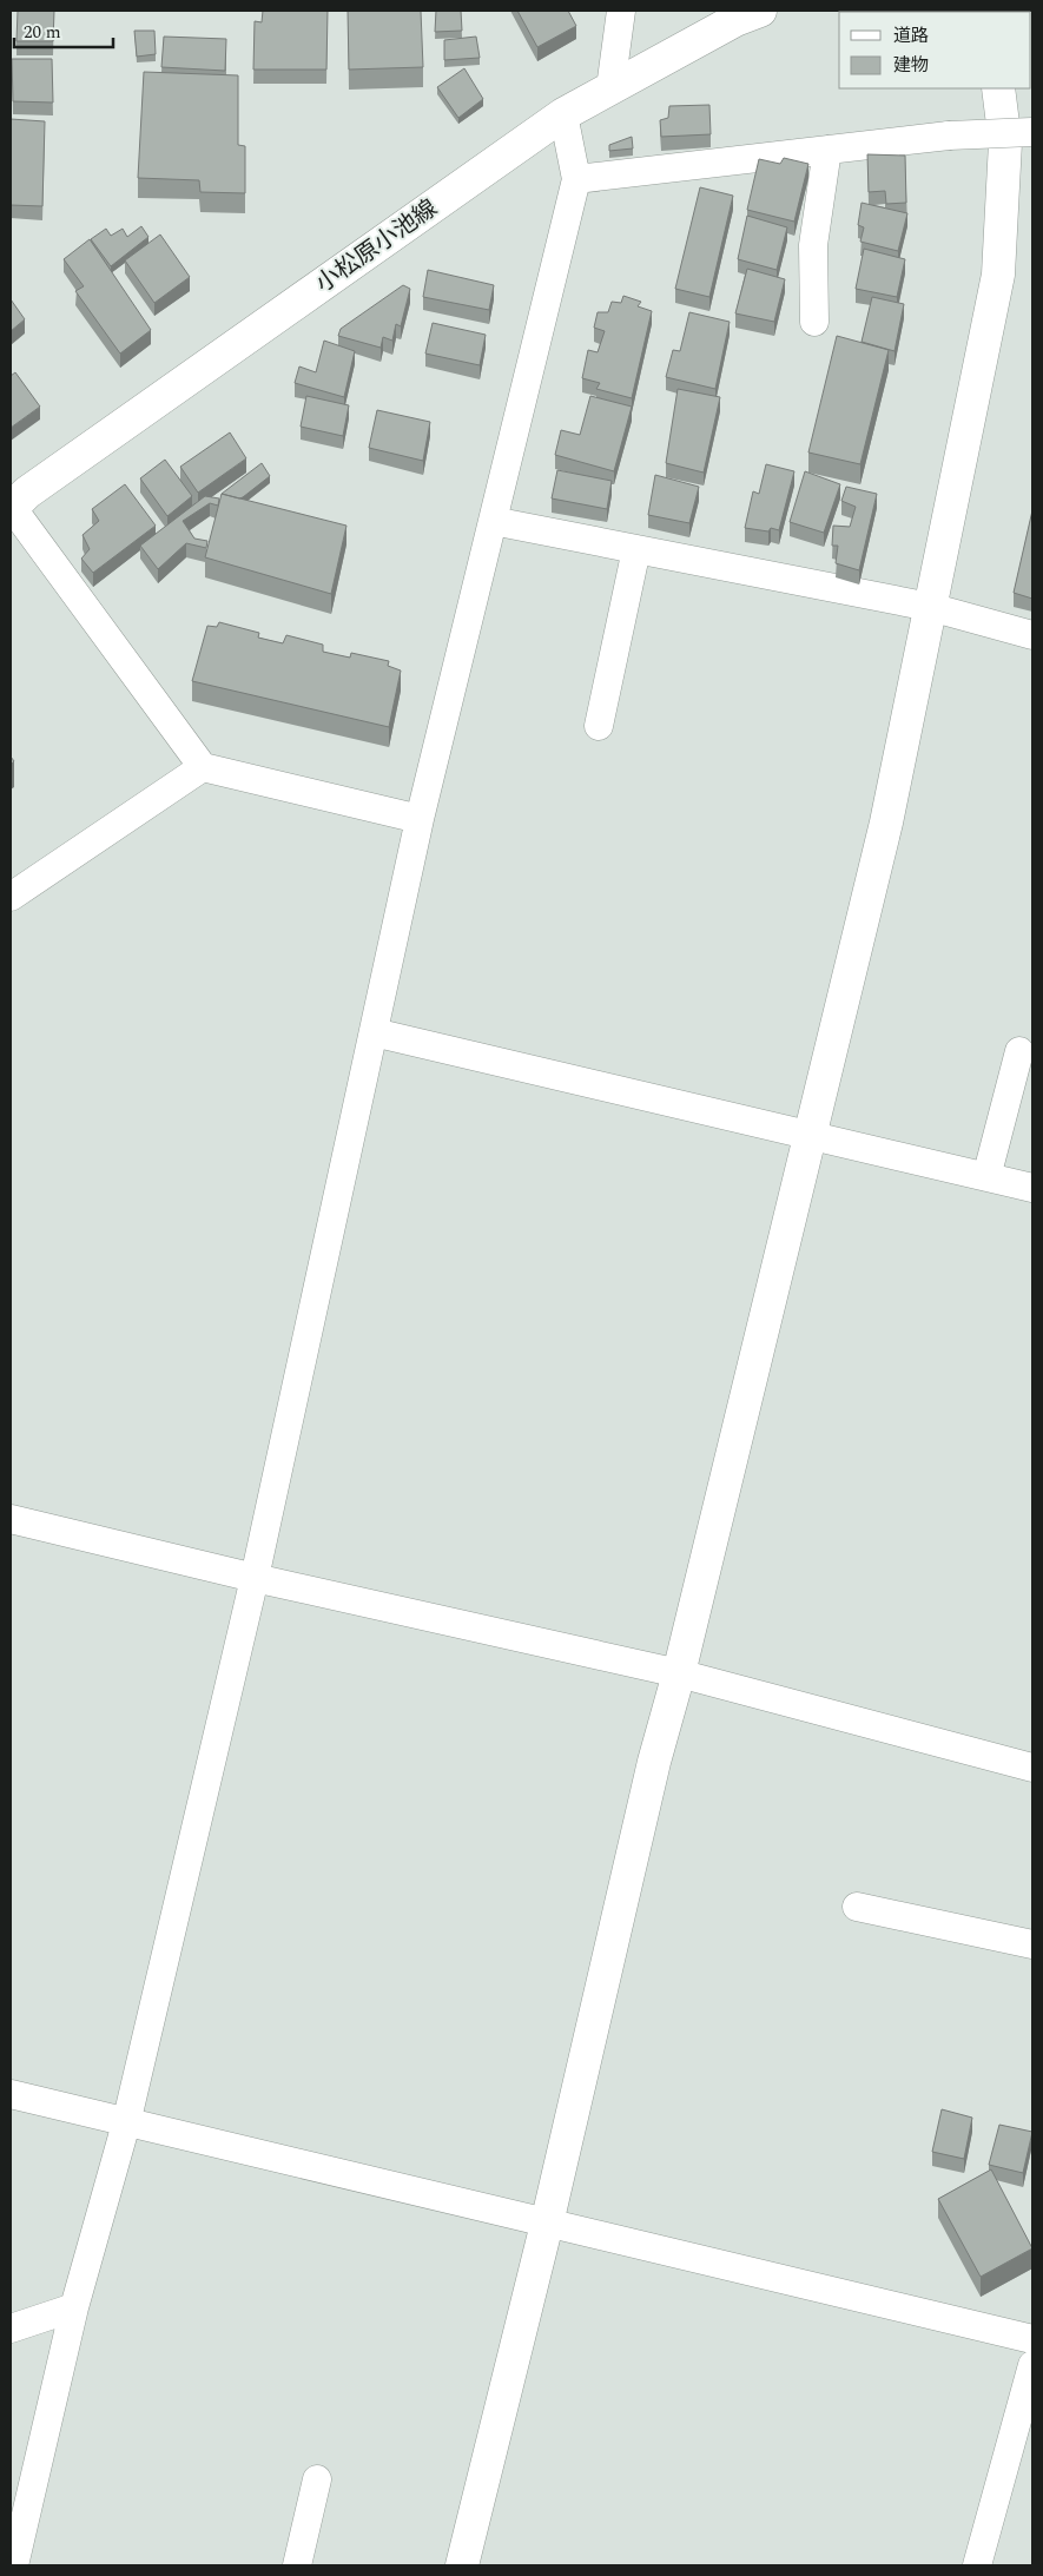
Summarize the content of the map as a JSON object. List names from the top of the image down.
{
  "streets": {
    "street": ["小松原小池線"]
  },
  "legend": ["道路", "建物"],
  "scale_bar": "20 m"
}
